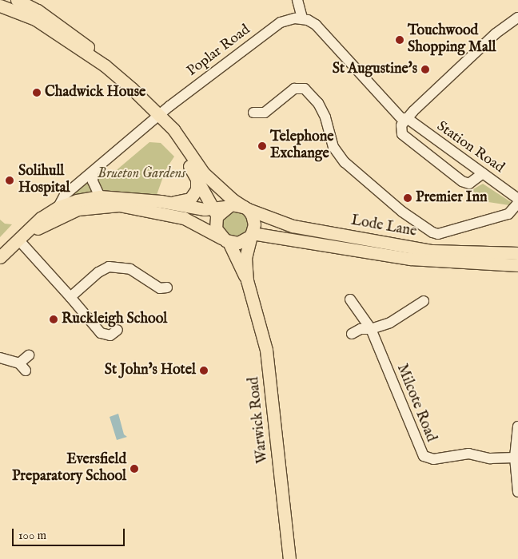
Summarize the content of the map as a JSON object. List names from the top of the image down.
{
  "streets": {
    "main road": ["Lode Lane", "Warwick Road"],
    "street": ["Poplar Road", "Station Road", "Milcote Road"]
  },
  "crossings": [
    ["Poplar Road", "Station Road"],
    ["Lode Lane", "Warwick Road"]
  ],
  "parks": ["Brueton Gardens"],
  "places": [
    "Touchwood Shopping Mall",
    "St Augustine's",
    "Chadwick House",
    "Telephone Exchange",
    "Solihull Hospital",
    "Premier Inn",
    "Ruckleigh School",
    "St John's Hotel",
    "Eversfield Preparatory School"
  ],
  "scale_bar": "100 m"
}
